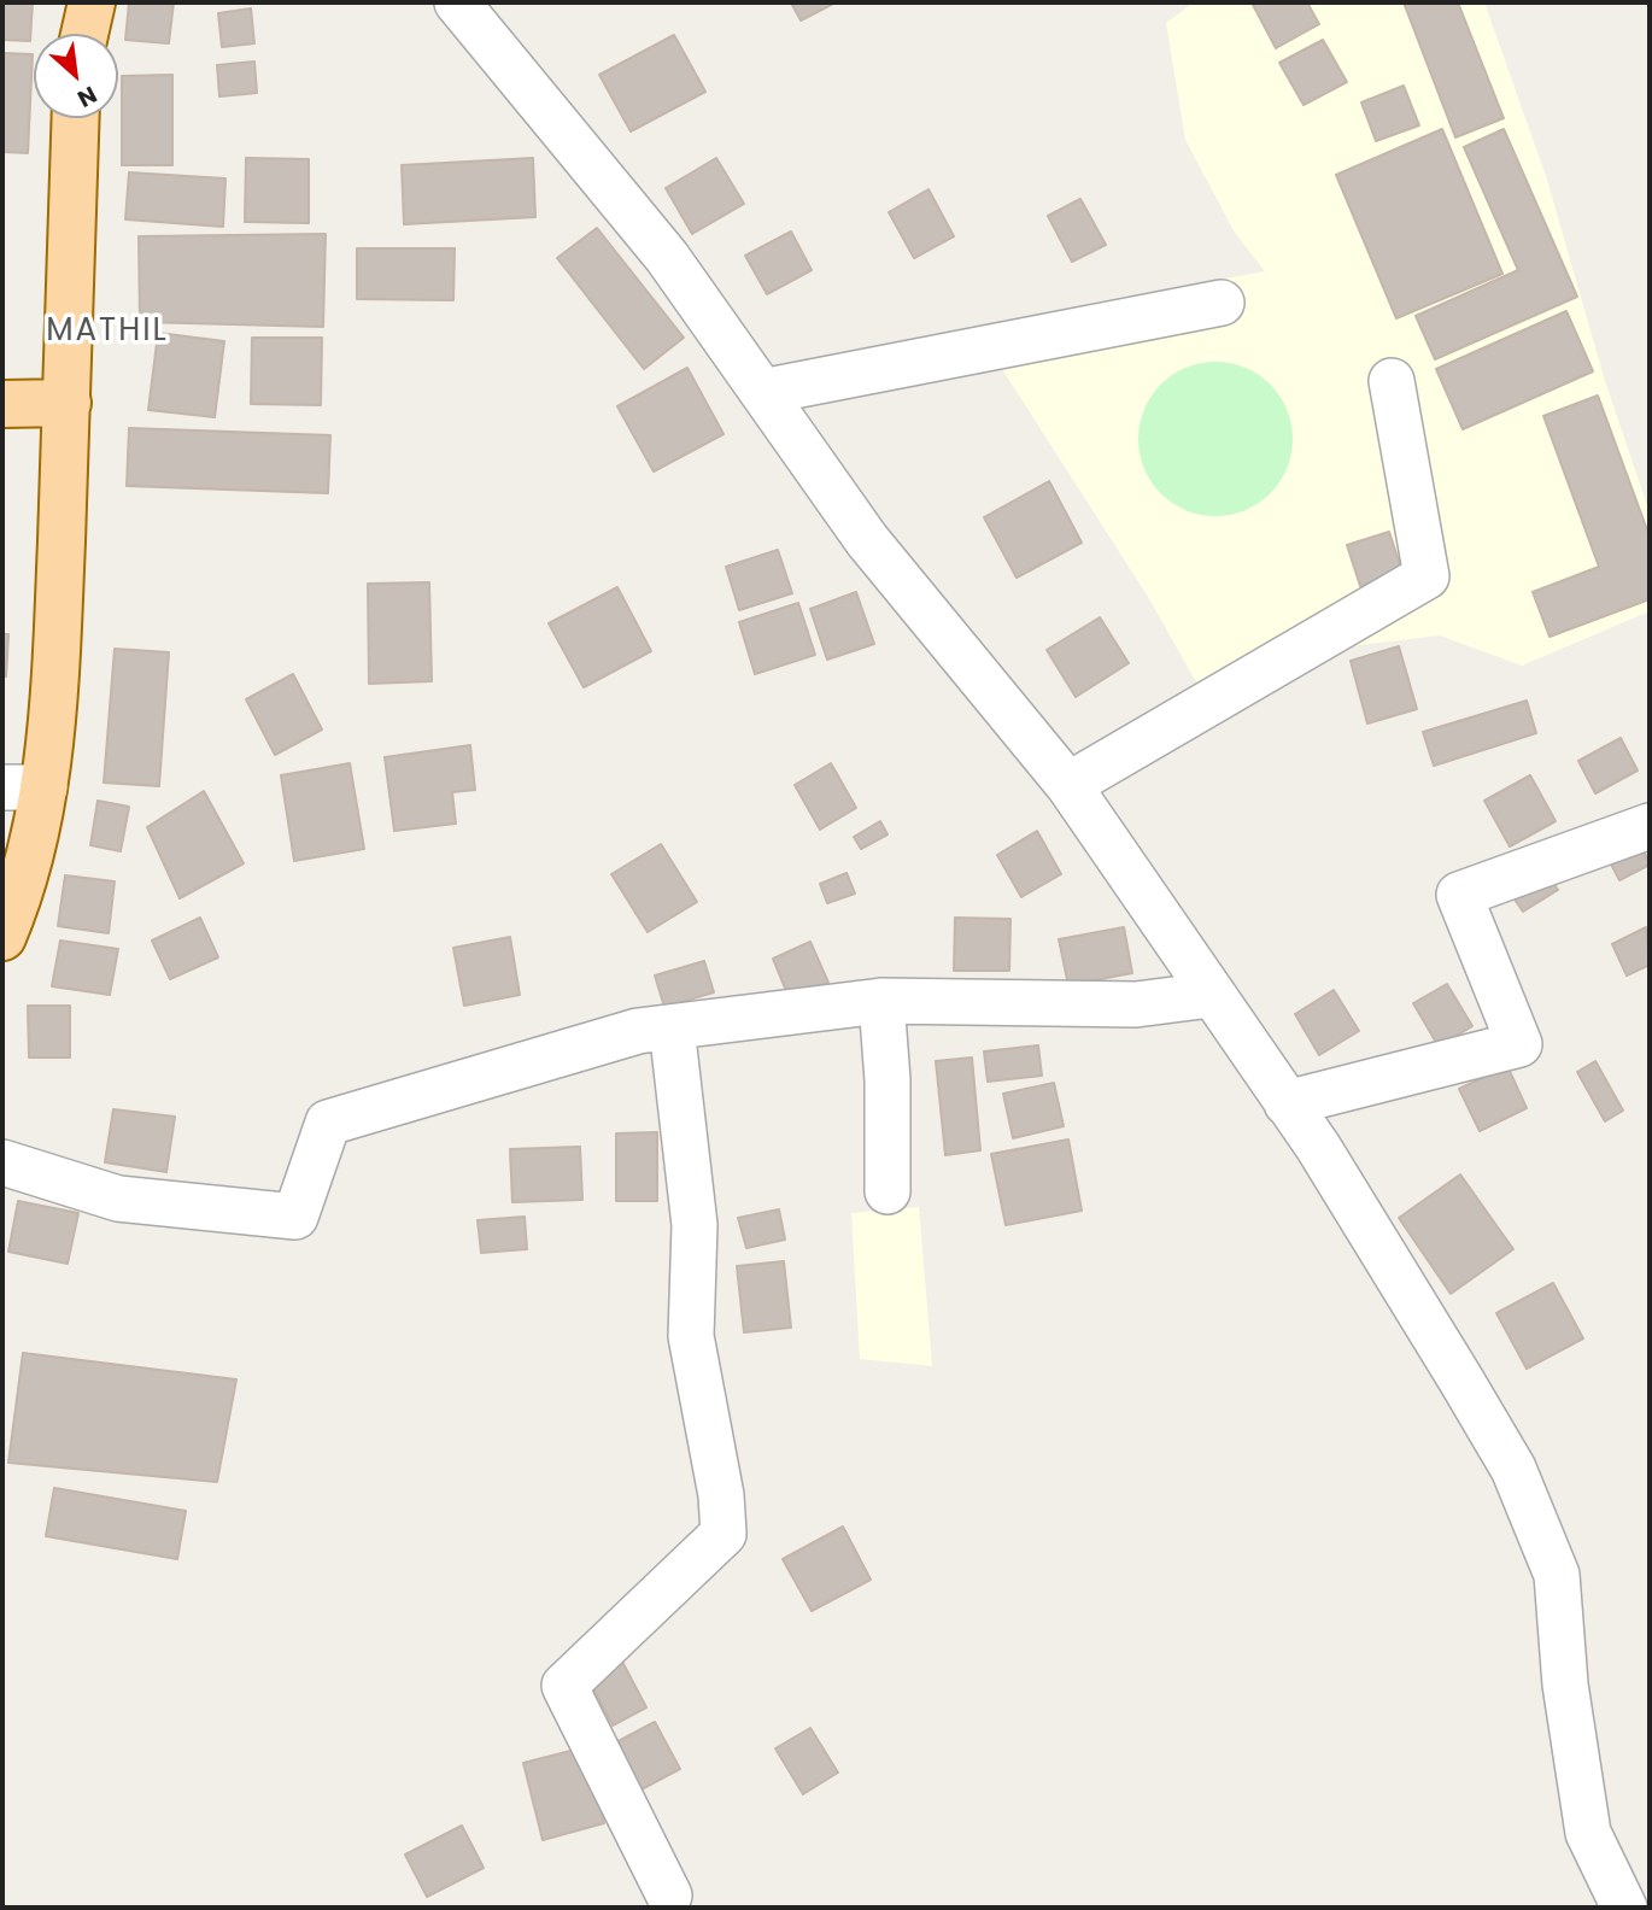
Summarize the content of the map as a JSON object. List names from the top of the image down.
{
  "districts": ["MATHIL"],
  "north": "bottom right"
}
